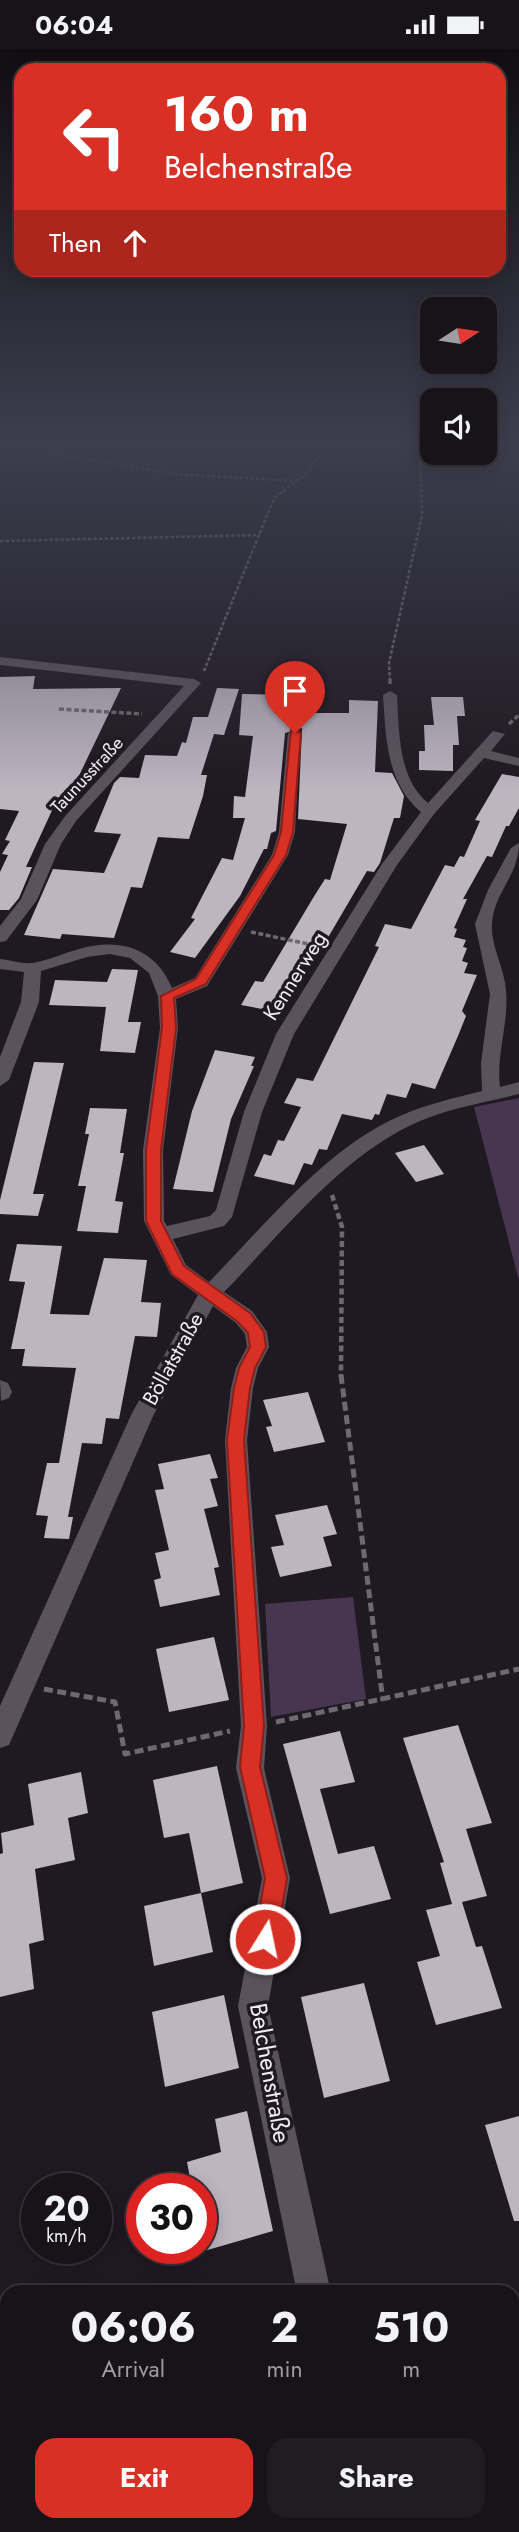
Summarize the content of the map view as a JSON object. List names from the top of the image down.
{
  "streets": {
    "street": [
      "Taunusstraße",
      "Kennerweg",
      "Böllatstraße",
      "Belchenstraße"
    ]
  },
  "crossings": [
    ["Kennerweg", "Belchenstraße"],
    ["Böllatstraße", "Belchenstraße"]
  ],
  "north": "right",
  "page": {
    "status": "06:04",
    "turn": ["160 m", "Belchenstraße"],
    "then": "Then",
    "speed": "20 km/h",
    "limit": "30",
    "eta": [
      "06:06",
      "Arrival",
      "2",
      "min",
      "510",
      "m"
    ],
    "buttons": ["Exit", "Share"]
  }
}
